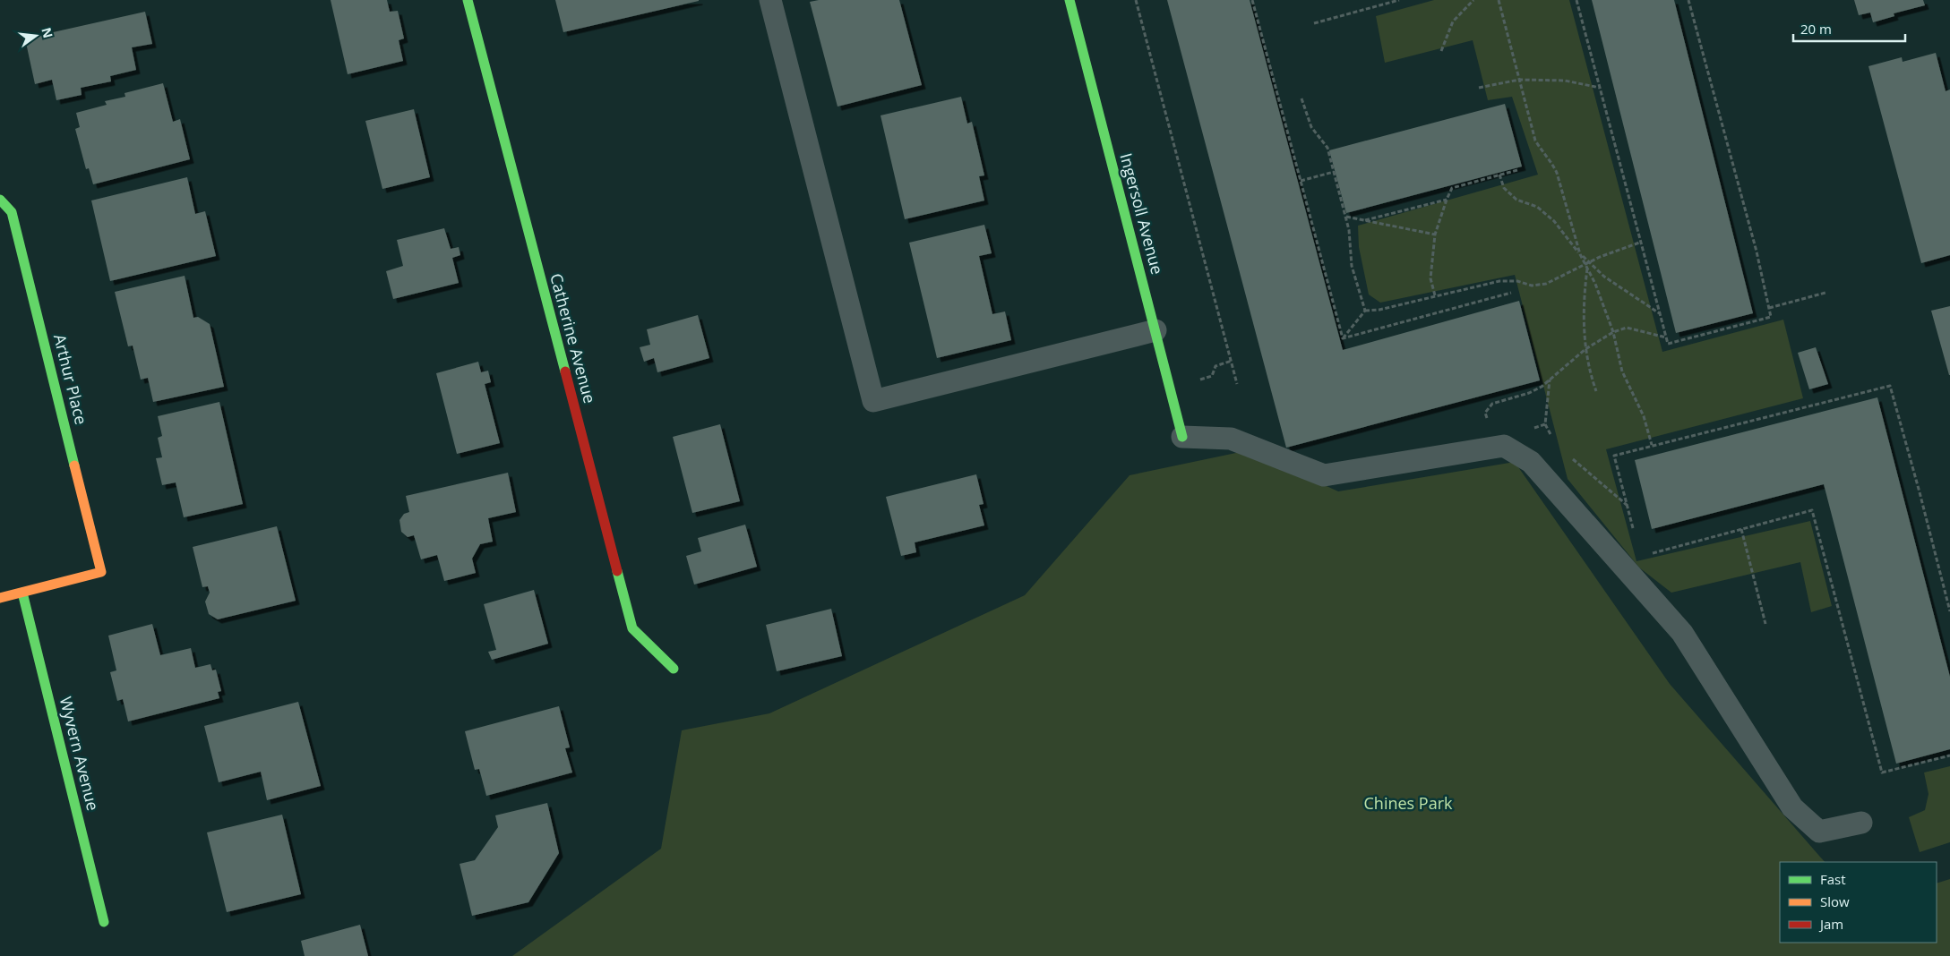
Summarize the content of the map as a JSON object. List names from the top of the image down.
{
  "streets": {
    "street": [
      "Ingersoll Avenue",
      "Catherine Avenue",
      "Arthur Place",
      "Wyvern Avenue"
    ]
  },
  "crossings": [
    ["Arthur Place", "Wyvern Avenue"]
  ],
  "parks": ["Chines Park"],
  "legend": ["Fast", "Slow", "Jam"],
  "scale_bar": "20 m",
  "north": "right"
}
